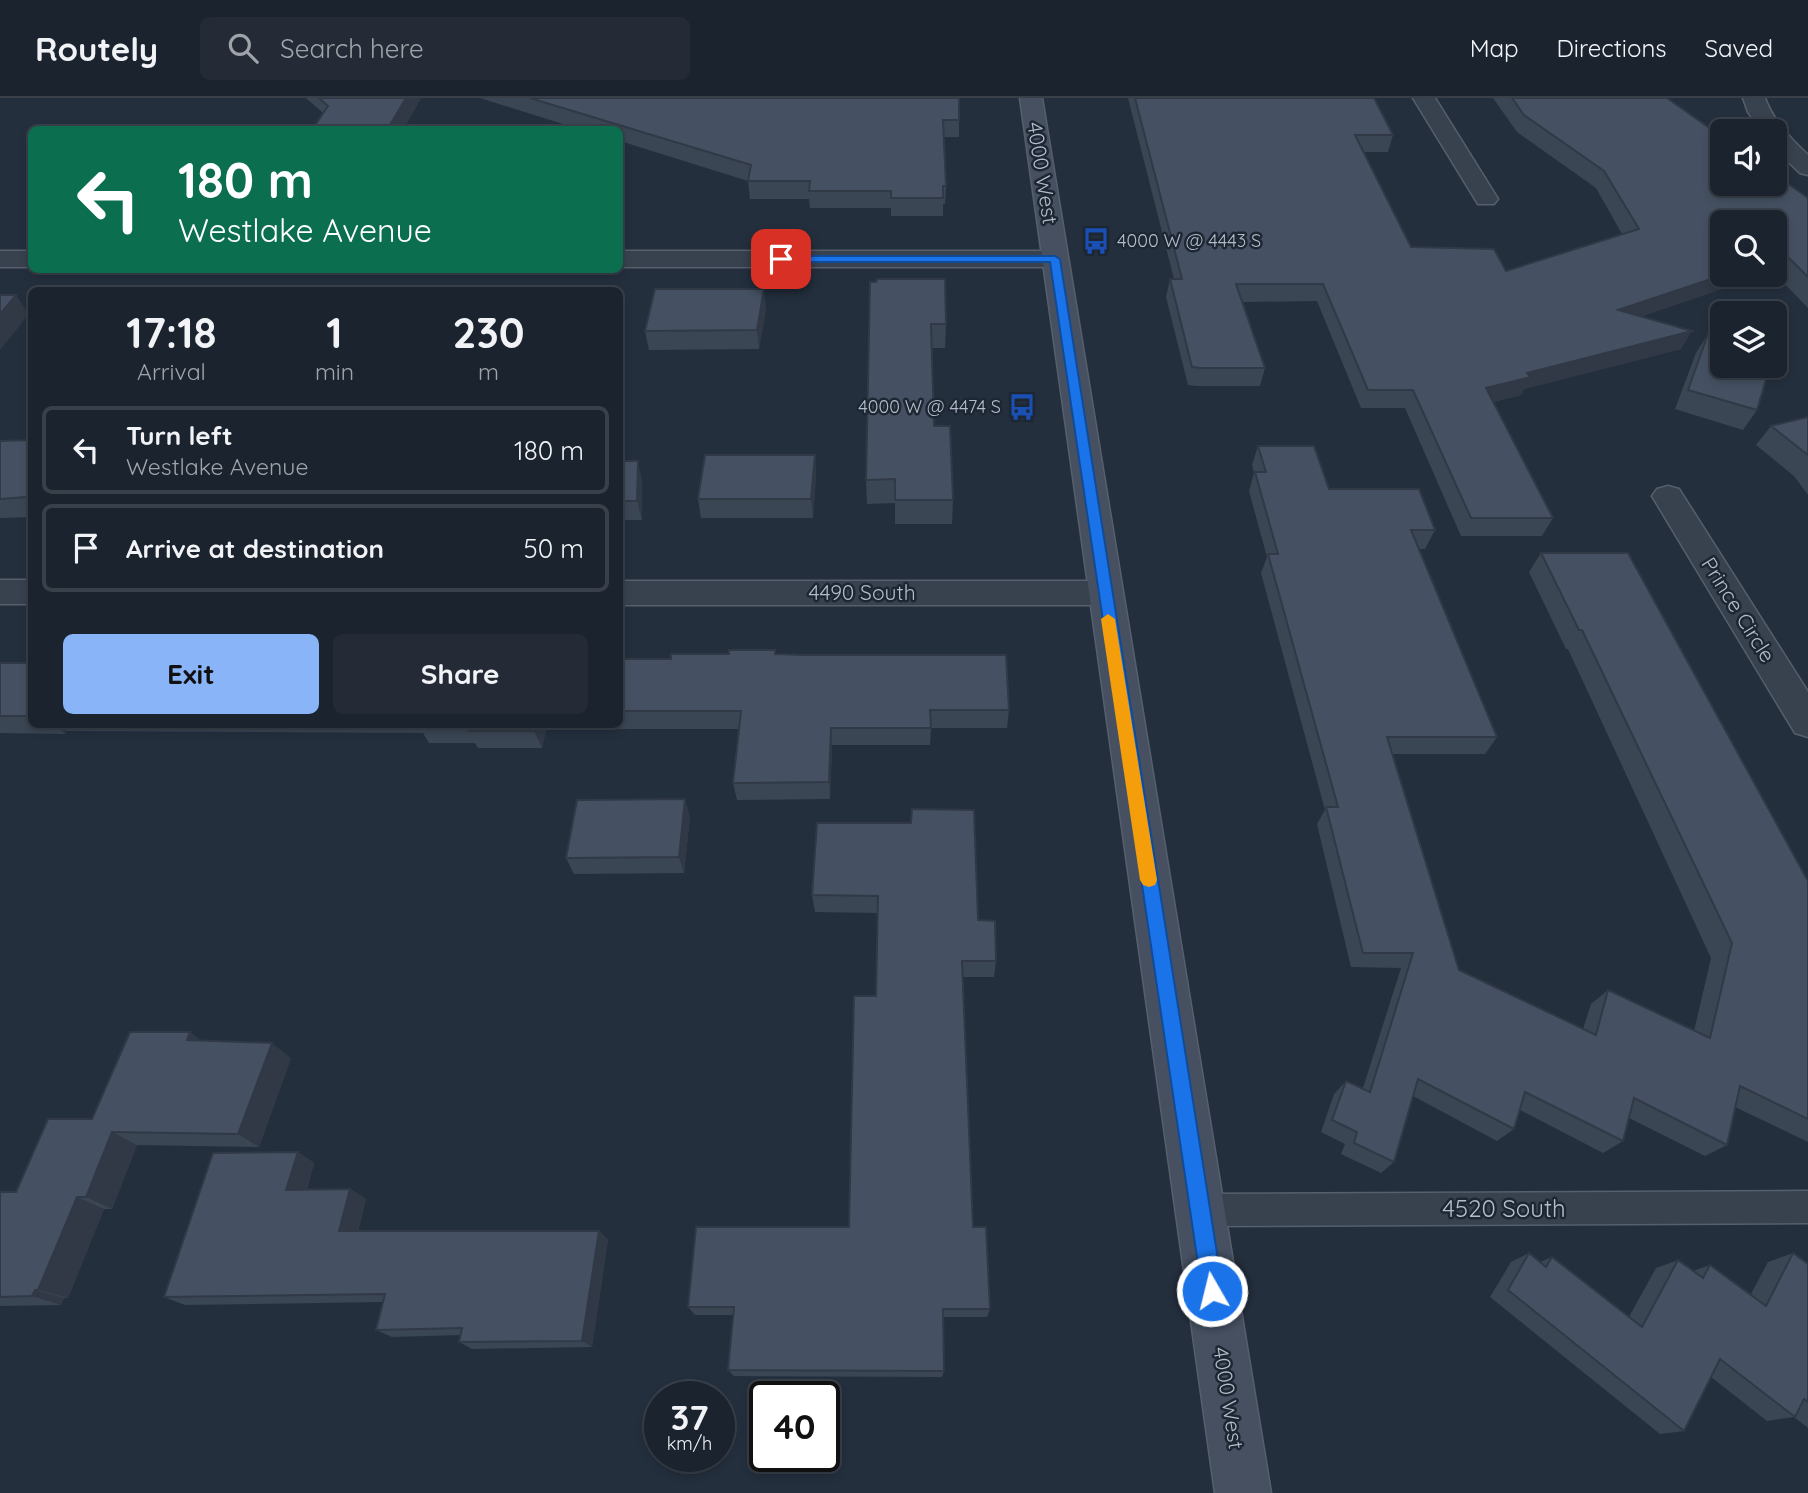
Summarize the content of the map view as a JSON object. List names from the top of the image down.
{
  "streets": {
    "street": ["4000 West", "4490 South", "Prince Circle"],
    "lane": ["4520 South"]
  },
  "crossings": [
    ["4000 West", "4490 South"],
    ["4000 West", "4520 South"]
  ],
  "places": {
    "bus stop": ["4000 W @ 4443 S", "4000 W @ 4474 S"]
  },
  "page": {
    "header": "Routely",
    "search": "Search here",
    "nav": ["Map", "Directions", "Saved"],
    "turn": ["180 m", "Westlake Avenue"],
    "eta": [
      "17:18",
      "Arrival",
      "1",
      "min",
      "230",
      "m"
    ],
    "list": [
      {
        "name": "Turn left",
        "note": "Westlake Avenue",
        "value": "180 m"
      },
      {
        "name": "Arrive at destination",
        "value": "50 m"
      }
    ],
    "buttons": ["Exit", "Share"],
    "speed": "37 km/h",
    "limit": "40"
  }
}
